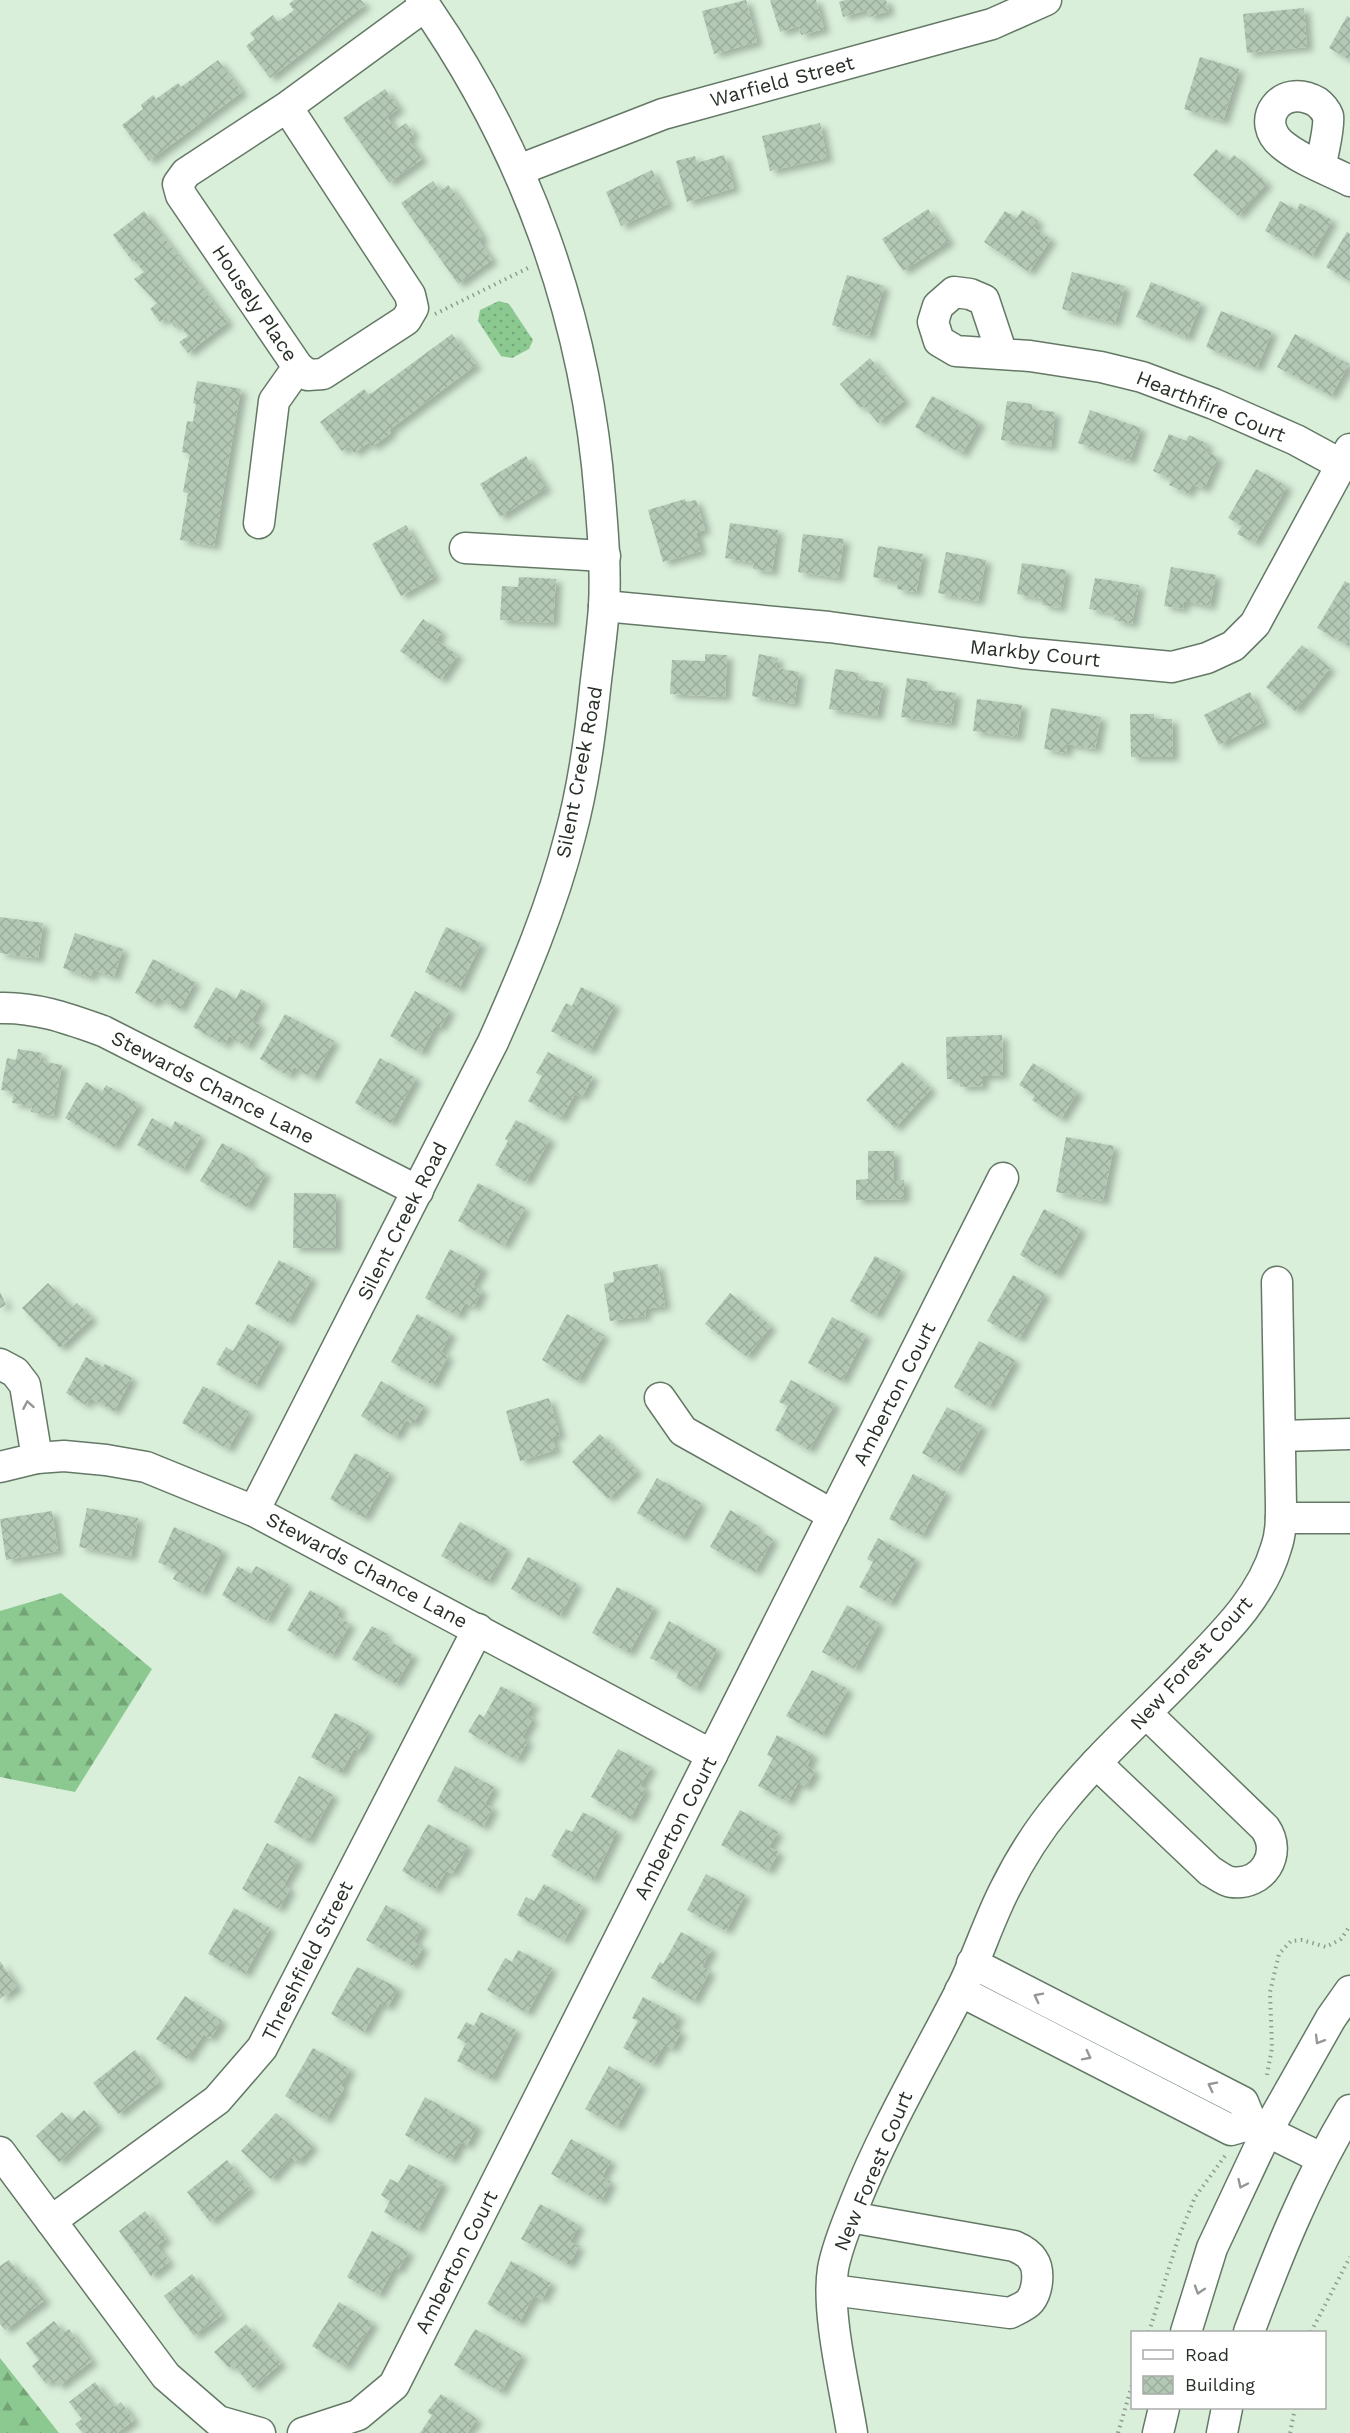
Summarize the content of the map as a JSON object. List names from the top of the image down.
{
  "streets": {
    "street": [
      "Warfield Street",
      "Housely Place",
      "Hearthfire Court",
      "Markby Court",
      "Silent Creek Road",
      "Stewards Chance Lane",
      "Amberton Court",
      "New Forest Court",
      "Threshfield Street"
    ]
  },
  "crossings": [
    ["Warfield Street", "Silent Creek Road"],
    ["Housely Place", "Silent Creek Road"],
    ["Hearthfire Court", "Markby Court"],
    ["Markby Court", "Silent Creek Road"],
    ["Silent Creek Road", "Stewards Chance Lane"],
    ["Stewards Chance Lane", "Amberton Court"],
    ["Stewards Chance Lane", "Threshfield Street"]
  ],
  "legend": ["Road", "Building"]
}
